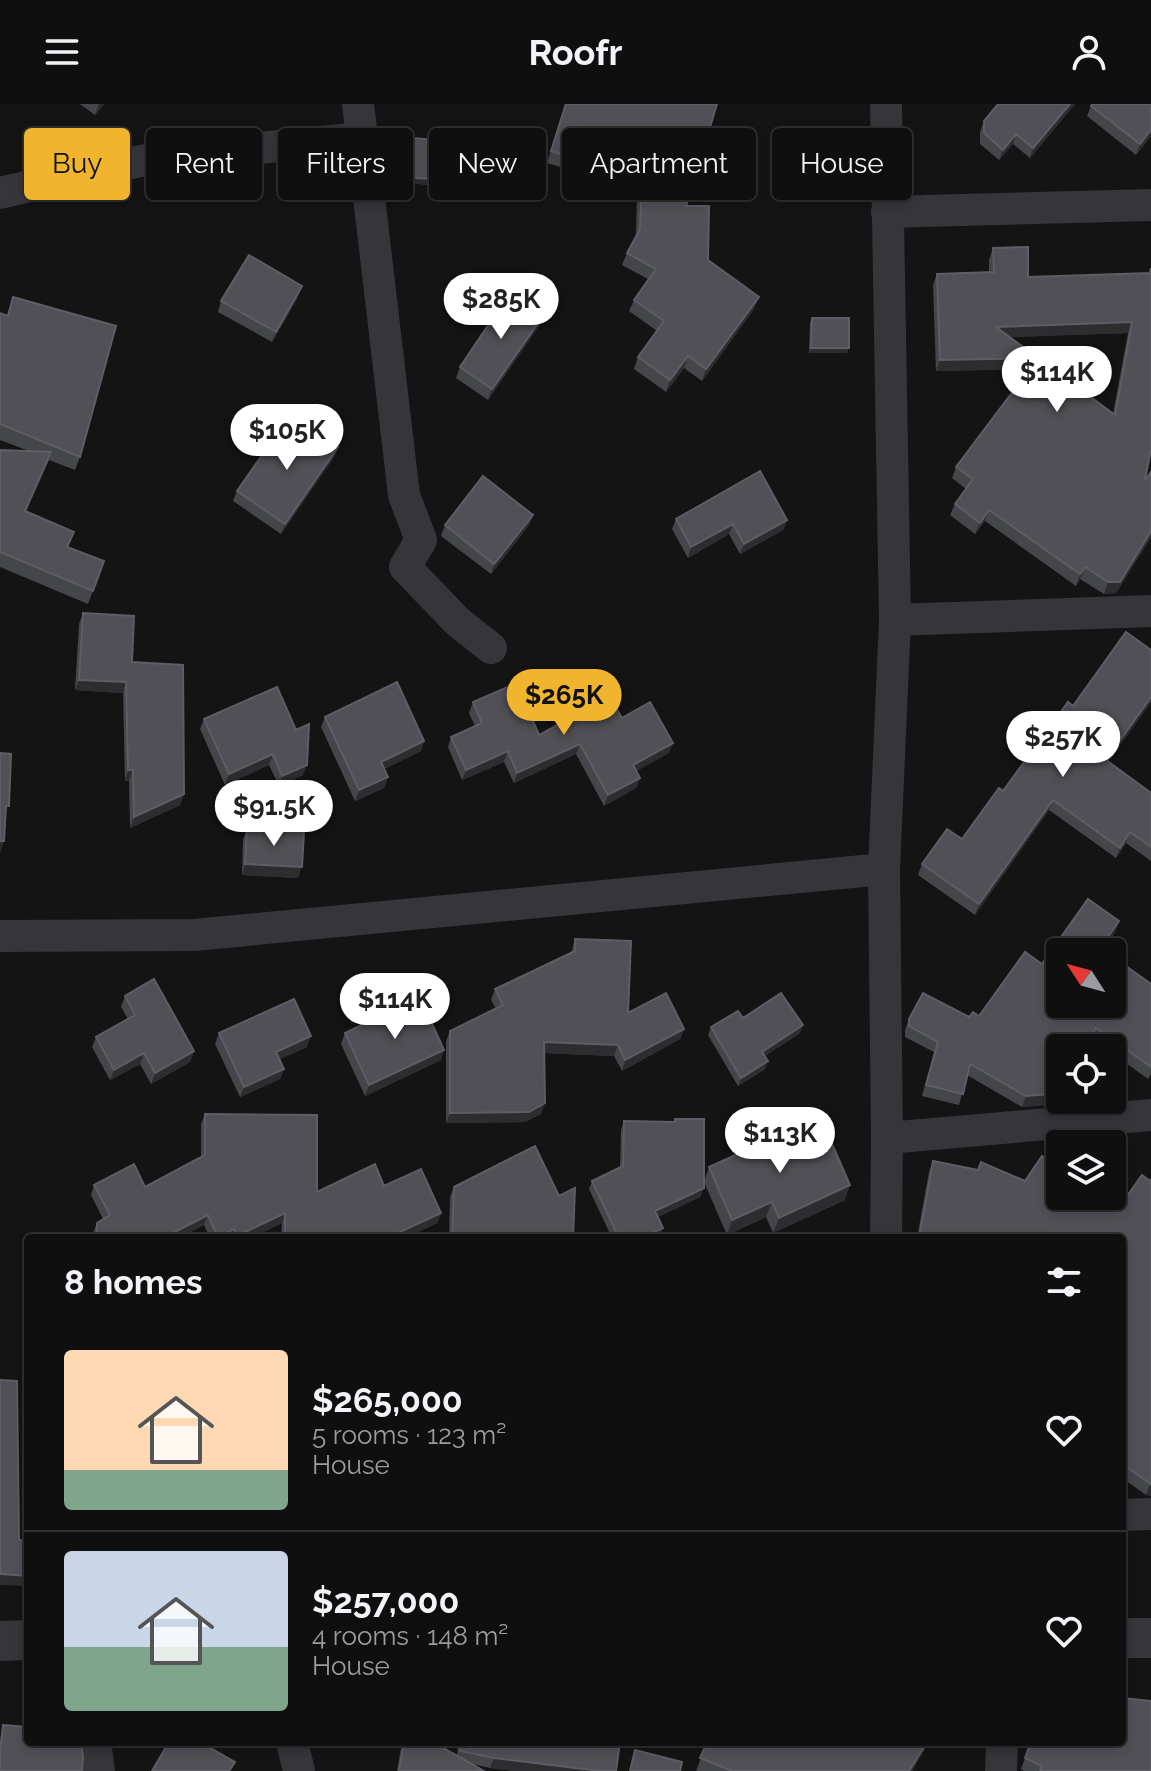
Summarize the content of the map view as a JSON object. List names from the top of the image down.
{
  "north": "top left",
  "page": {
    "header": "Roofr",
    "chip": [
      "Buy",
      "Rent",
      "Filters",
      "New",
      "Apartment",
      "House"
    ],
    "price": [
      "$285K",
      "$114K",
      "$105K",
      "$265K",
      "$257K",
      "$91.5K",
      "$114K",
      "$113K"
    ],
    "heading": "8 homes",
    "list": [
      {
        "name": "$265,000",
        "note": "5 rooms · 123 m² · House"
      },
      {
        "name": "$257,000",
        "note": "4 rooms · 148 m² · House"
      }
    ]
  }
}
